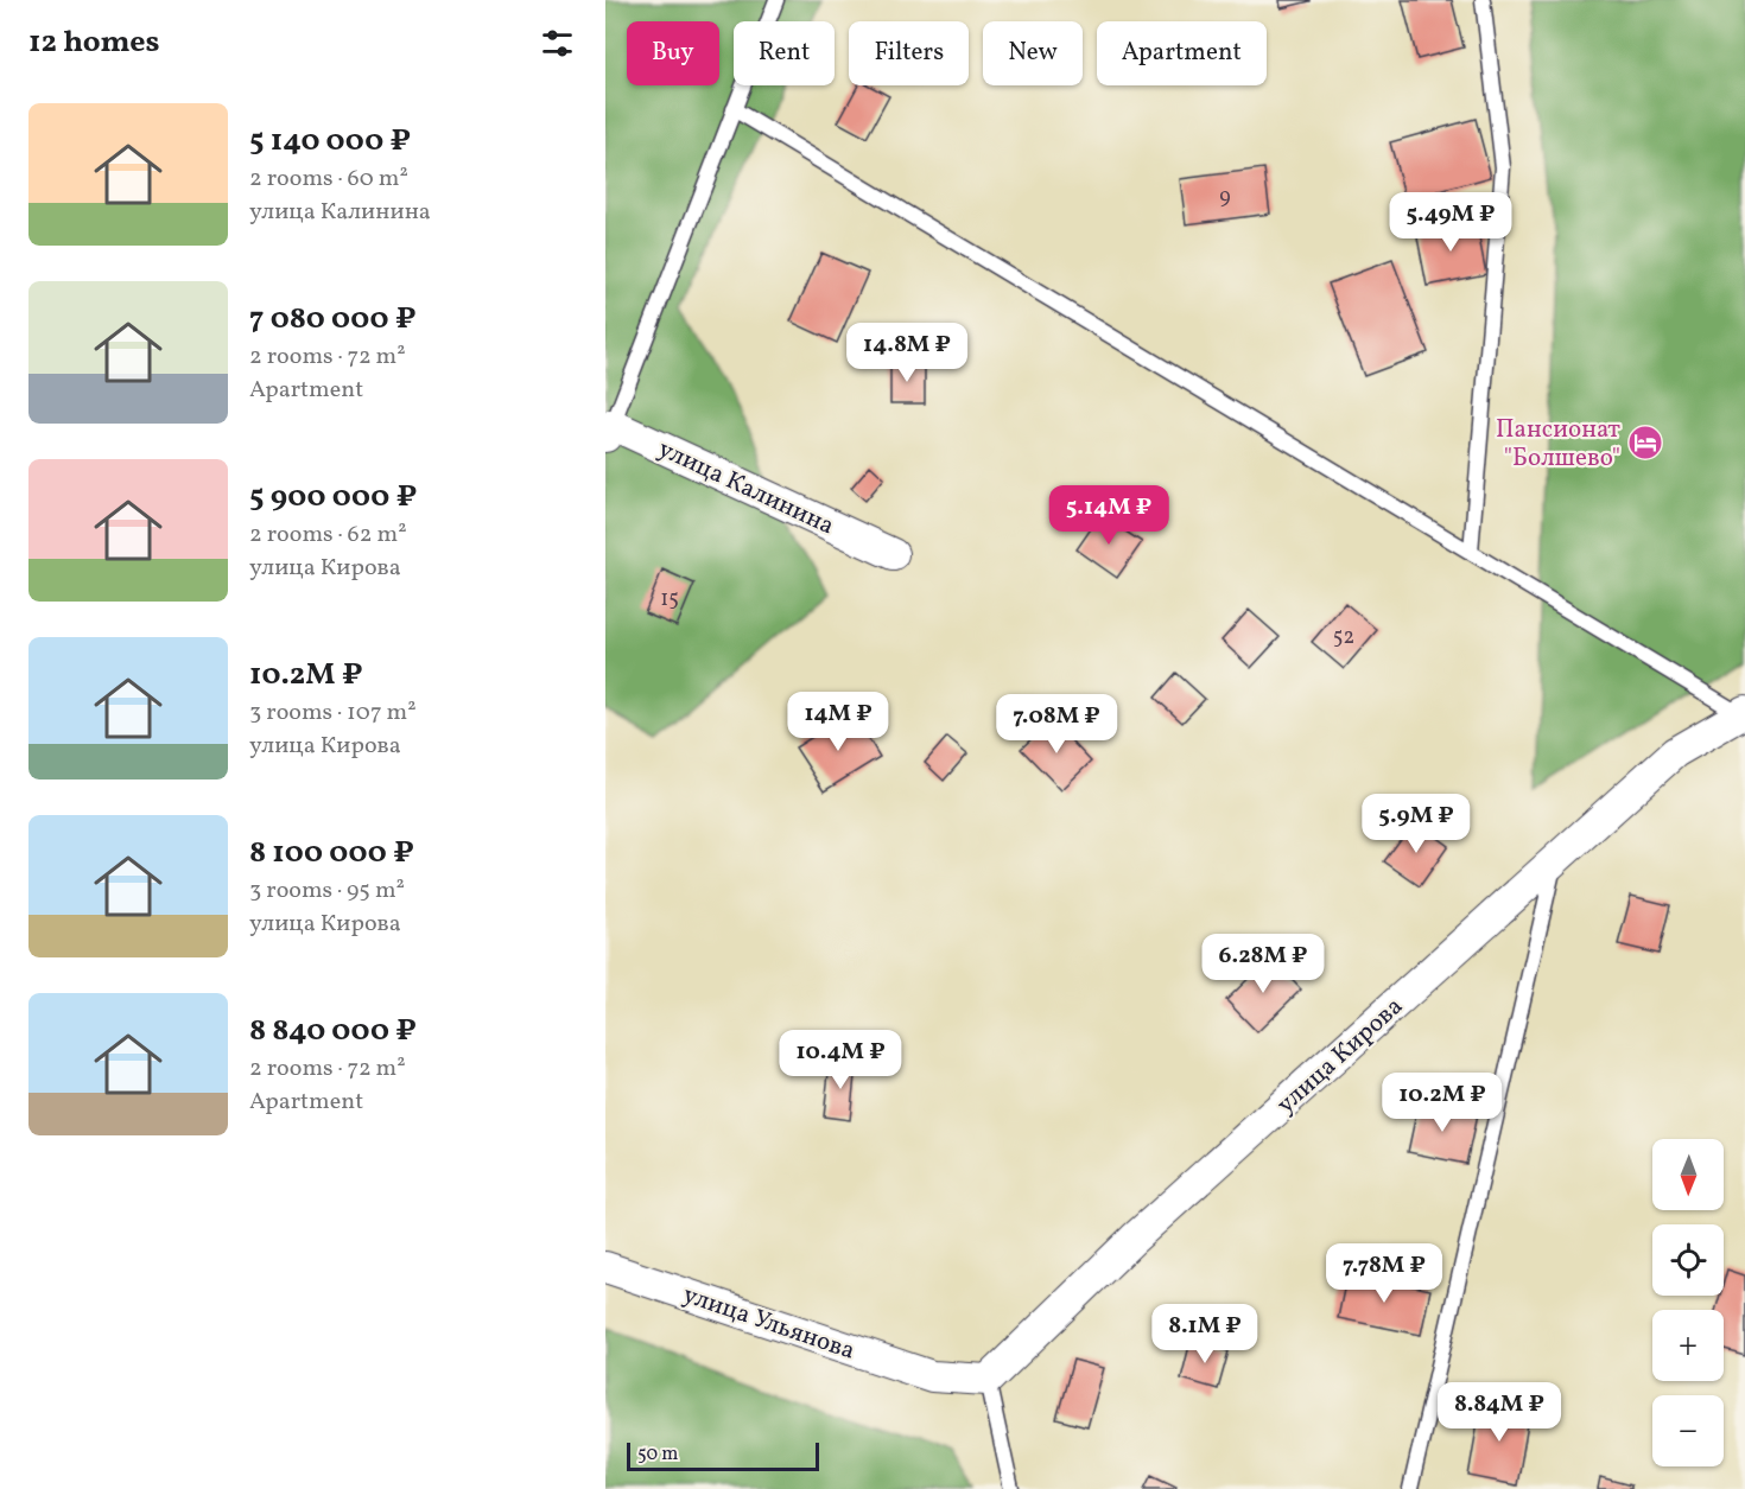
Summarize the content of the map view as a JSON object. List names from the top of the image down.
{
  "streets": {
    "street": ["улица Калинина", "улица Кирова", "улица Ульянова"]
  },
  "crossings": [
    ["улица Кирова", "улица Ульянова"]
  ],
  "places": {
    "hotel": ["Пансионат \"Болшево\""]
  },
  "house_numbers": ["9", "15", "52"],
  "scale_bar": "50 m",
  "north": "bottom",
  "page": {
    "heading": "12 homes",
    "chip": [
      "Buy",
      "Rent",
      "Filters",
      "New",
      "Apartment"
    ],
    "list": [
      {
        "name": "5 140 000 ₽",
        "note": "2 rooms · 60 m² · улица Калинина"
      },
      {
        "name": "7 080 000 ₽",
        "note": "2 rooms · 72 m² · Apartment"
      },
      {
        "name": "5 900 000 ₽",
        "note": "2 rooms · 62 m² · улица Кирова"
      },
      {
        "name": "10.2M ₽",
        "note": "3 rooms · 107 m² · улица Кирова"
      },
      {
        "name": "8 100 000 ₽",
        "note": "3 rooms · 95 m² · улица Кирова"
      },
      {
        "name": "8 840 000 ₽",
        "note": "2 rooms · 72 m² · Apartment"
      }
    ],
    "price": [
      "5.49M ₽",
      "14.8M ₽",
      "5.14M ₽",
      "14M ₽",
      "7.08M ₽",
      "5.9M ₽",
      "6.28M ₽",
      "10.4M ₽",
      "10.2M ₽",
      "7.78M ₽",
      "8.1M ₽",
      "8.84M ₽"
    ],
    "map_buttons": ["+", "−"],
    "scale": "50 m"
  }
}
